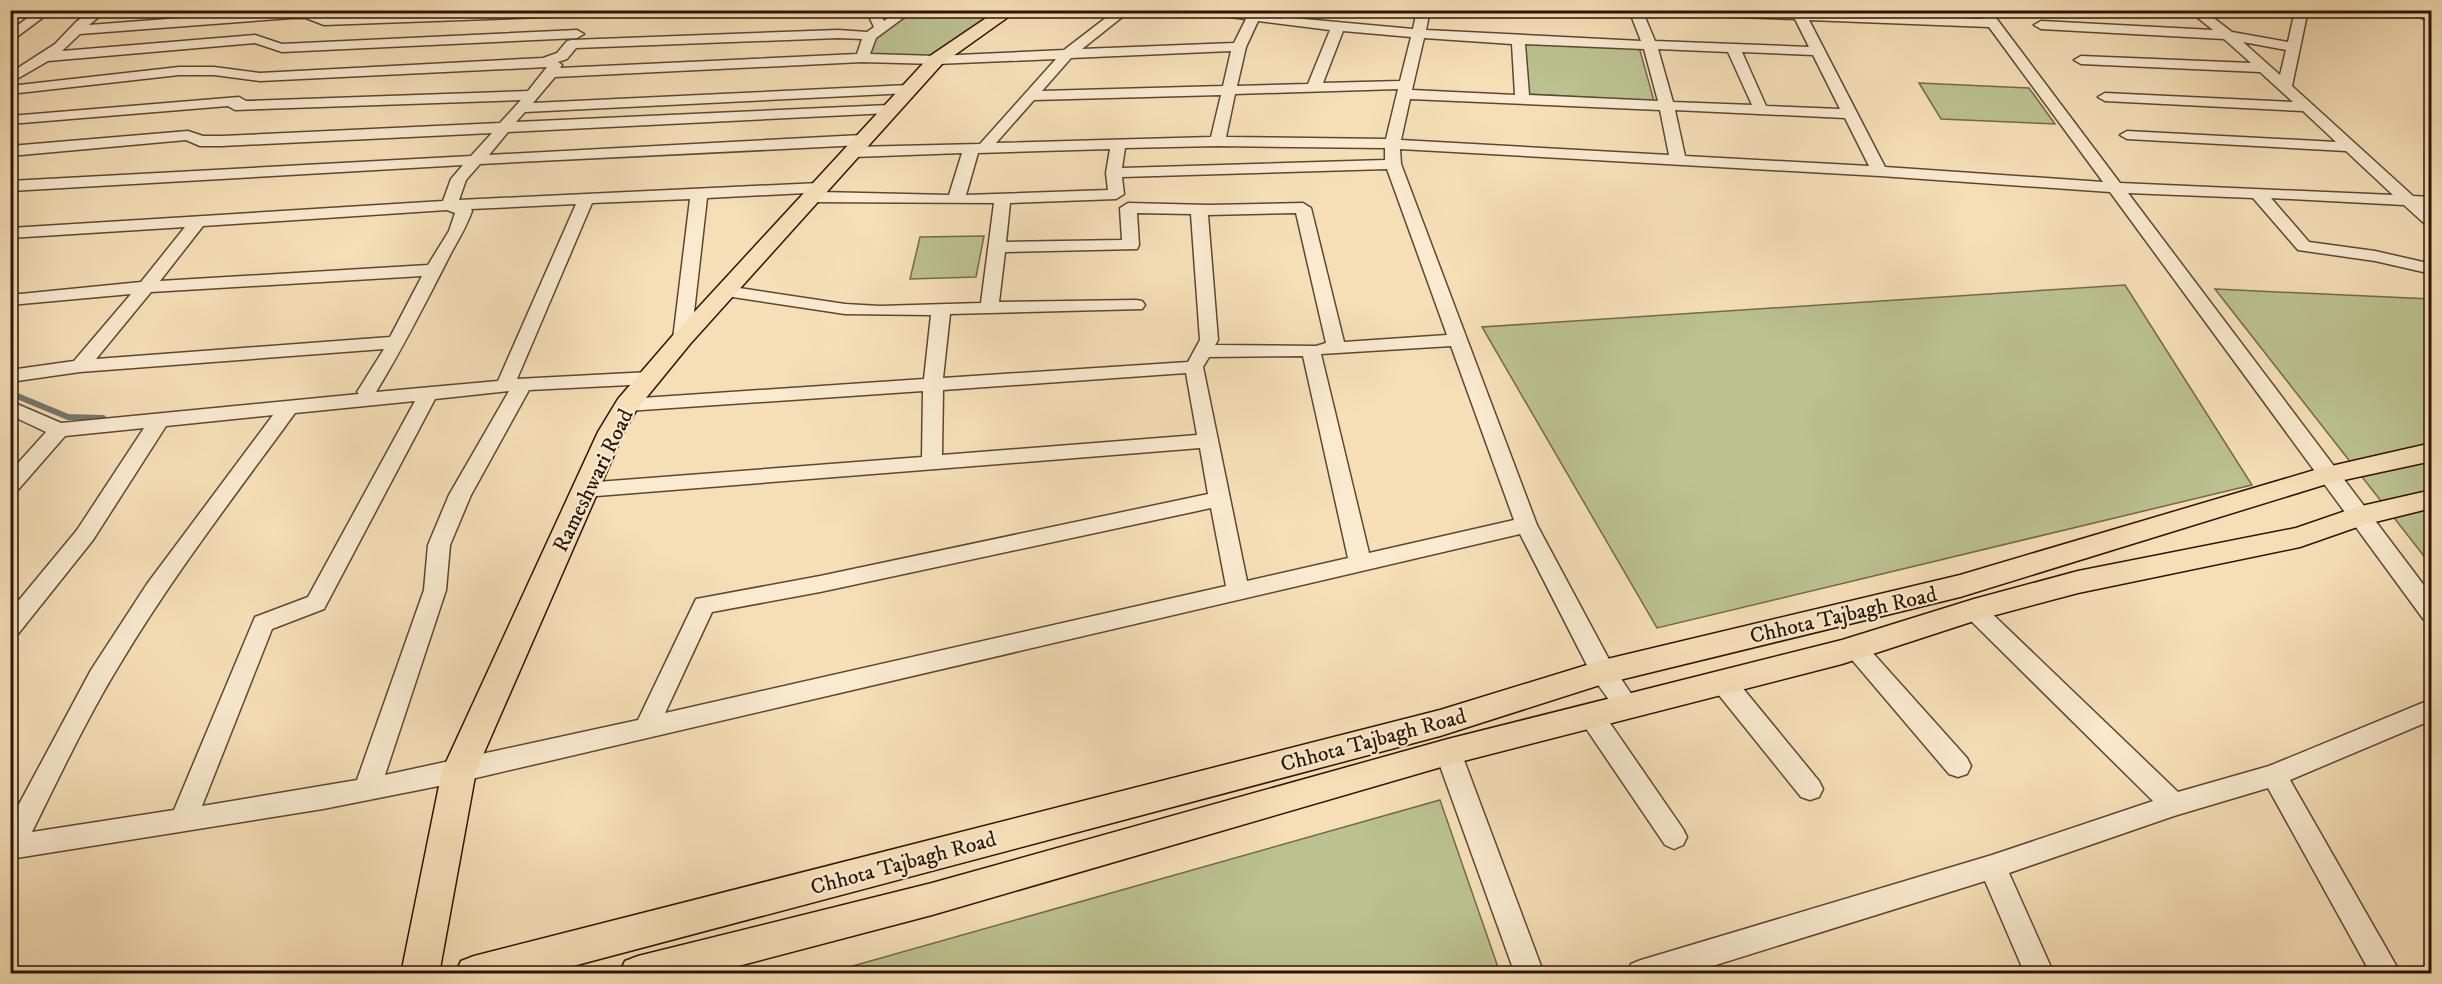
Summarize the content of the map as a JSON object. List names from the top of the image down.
{
  "streets": {
    "main road": ["Rameshwari Road", "Chhota Tajbagh Road"]
  }
}
